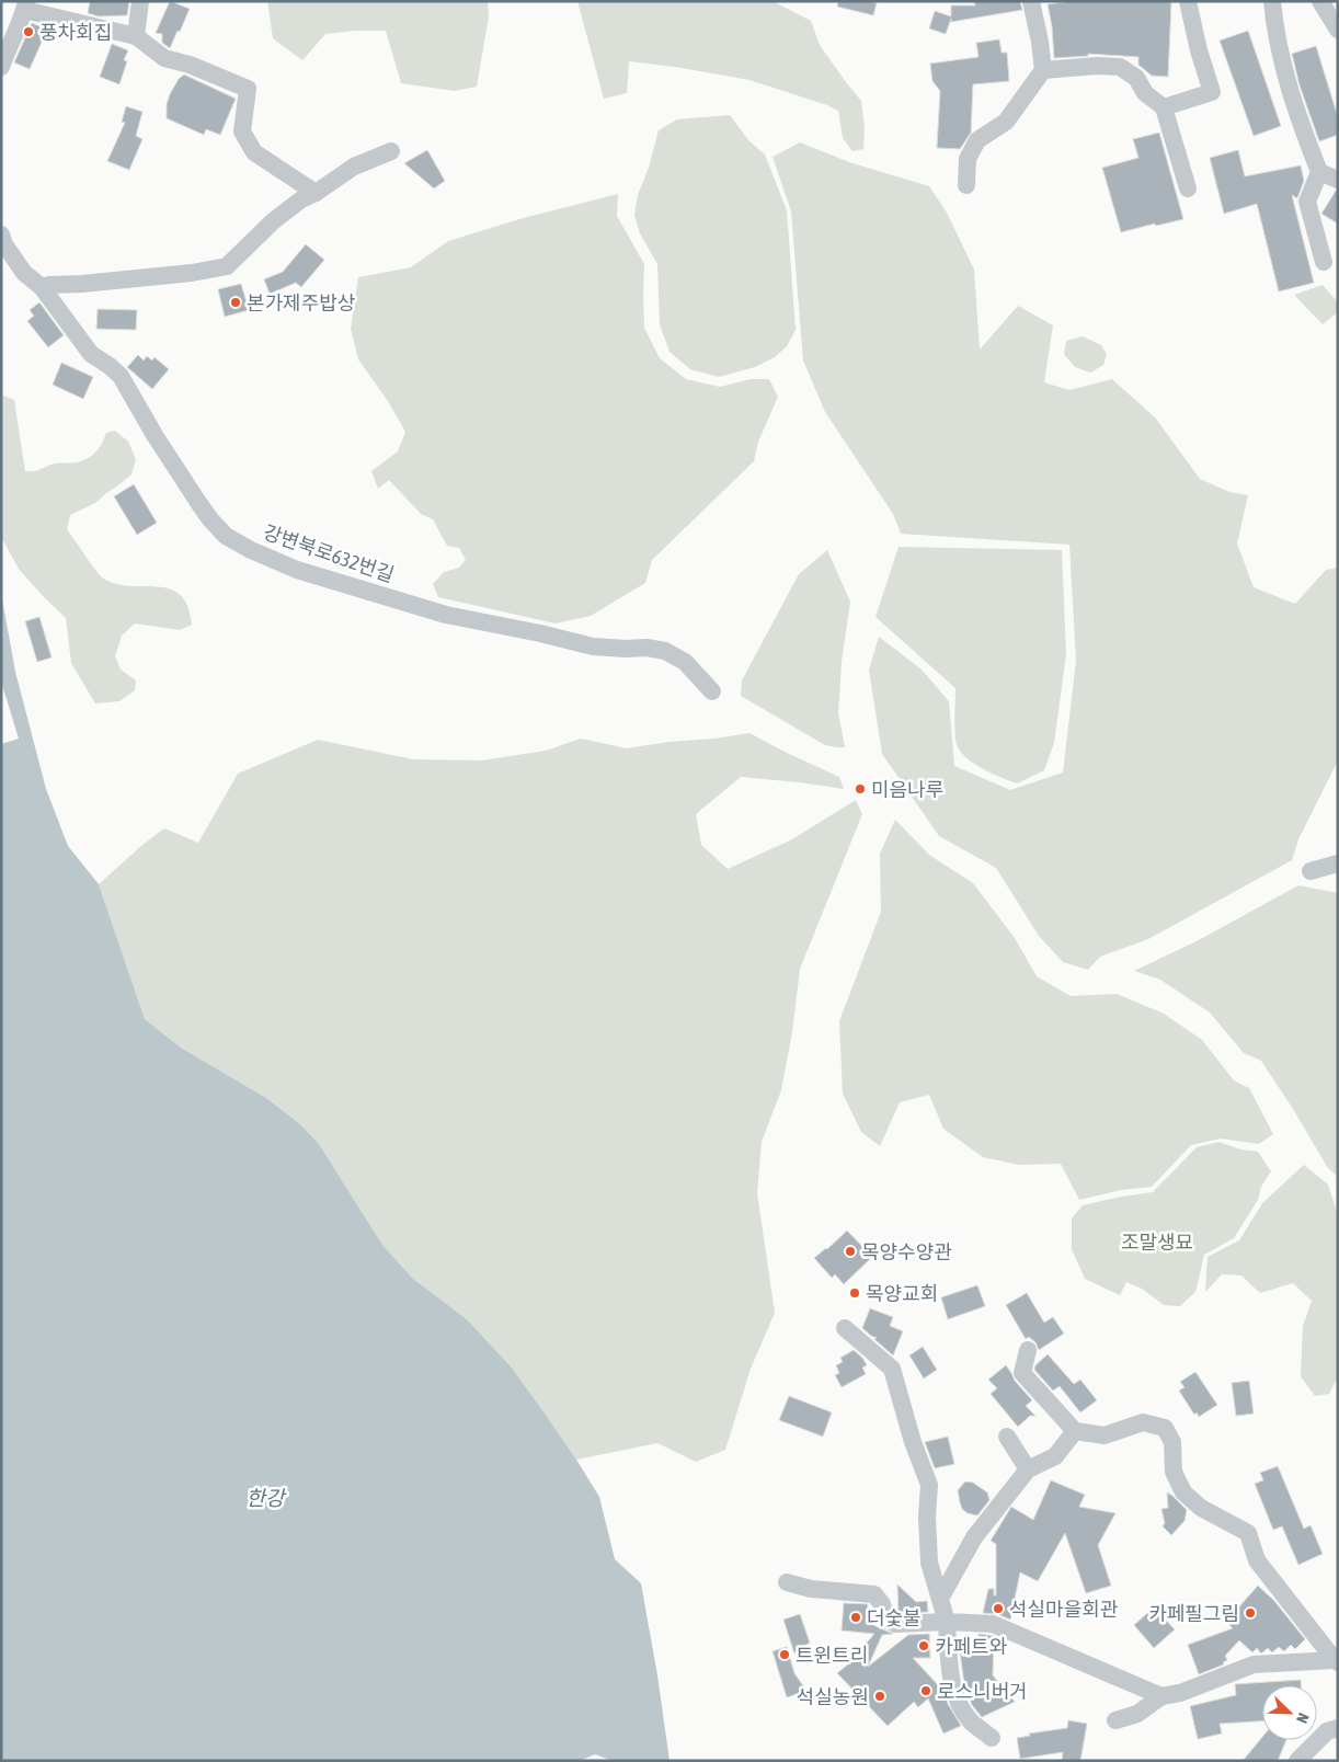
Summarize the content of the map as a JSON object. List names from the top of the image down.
{
  "streets": {
    "street": ["강변북로632번길"]
  },
  "water": ["한강"],
  "parks": ["조말생묘"],
  "places": [
    "풍차회집",
    "본가제주밥상",
    "미음나루",
    "목양수양관",
    "목양교회",
    "석실마을회관",
    "카페필그림",
    "더숯불",
    "카페트와",
    "트윈트리",
    "로스니버거",
    "석실농원"
  ],
  "north": "bottom right"
}
